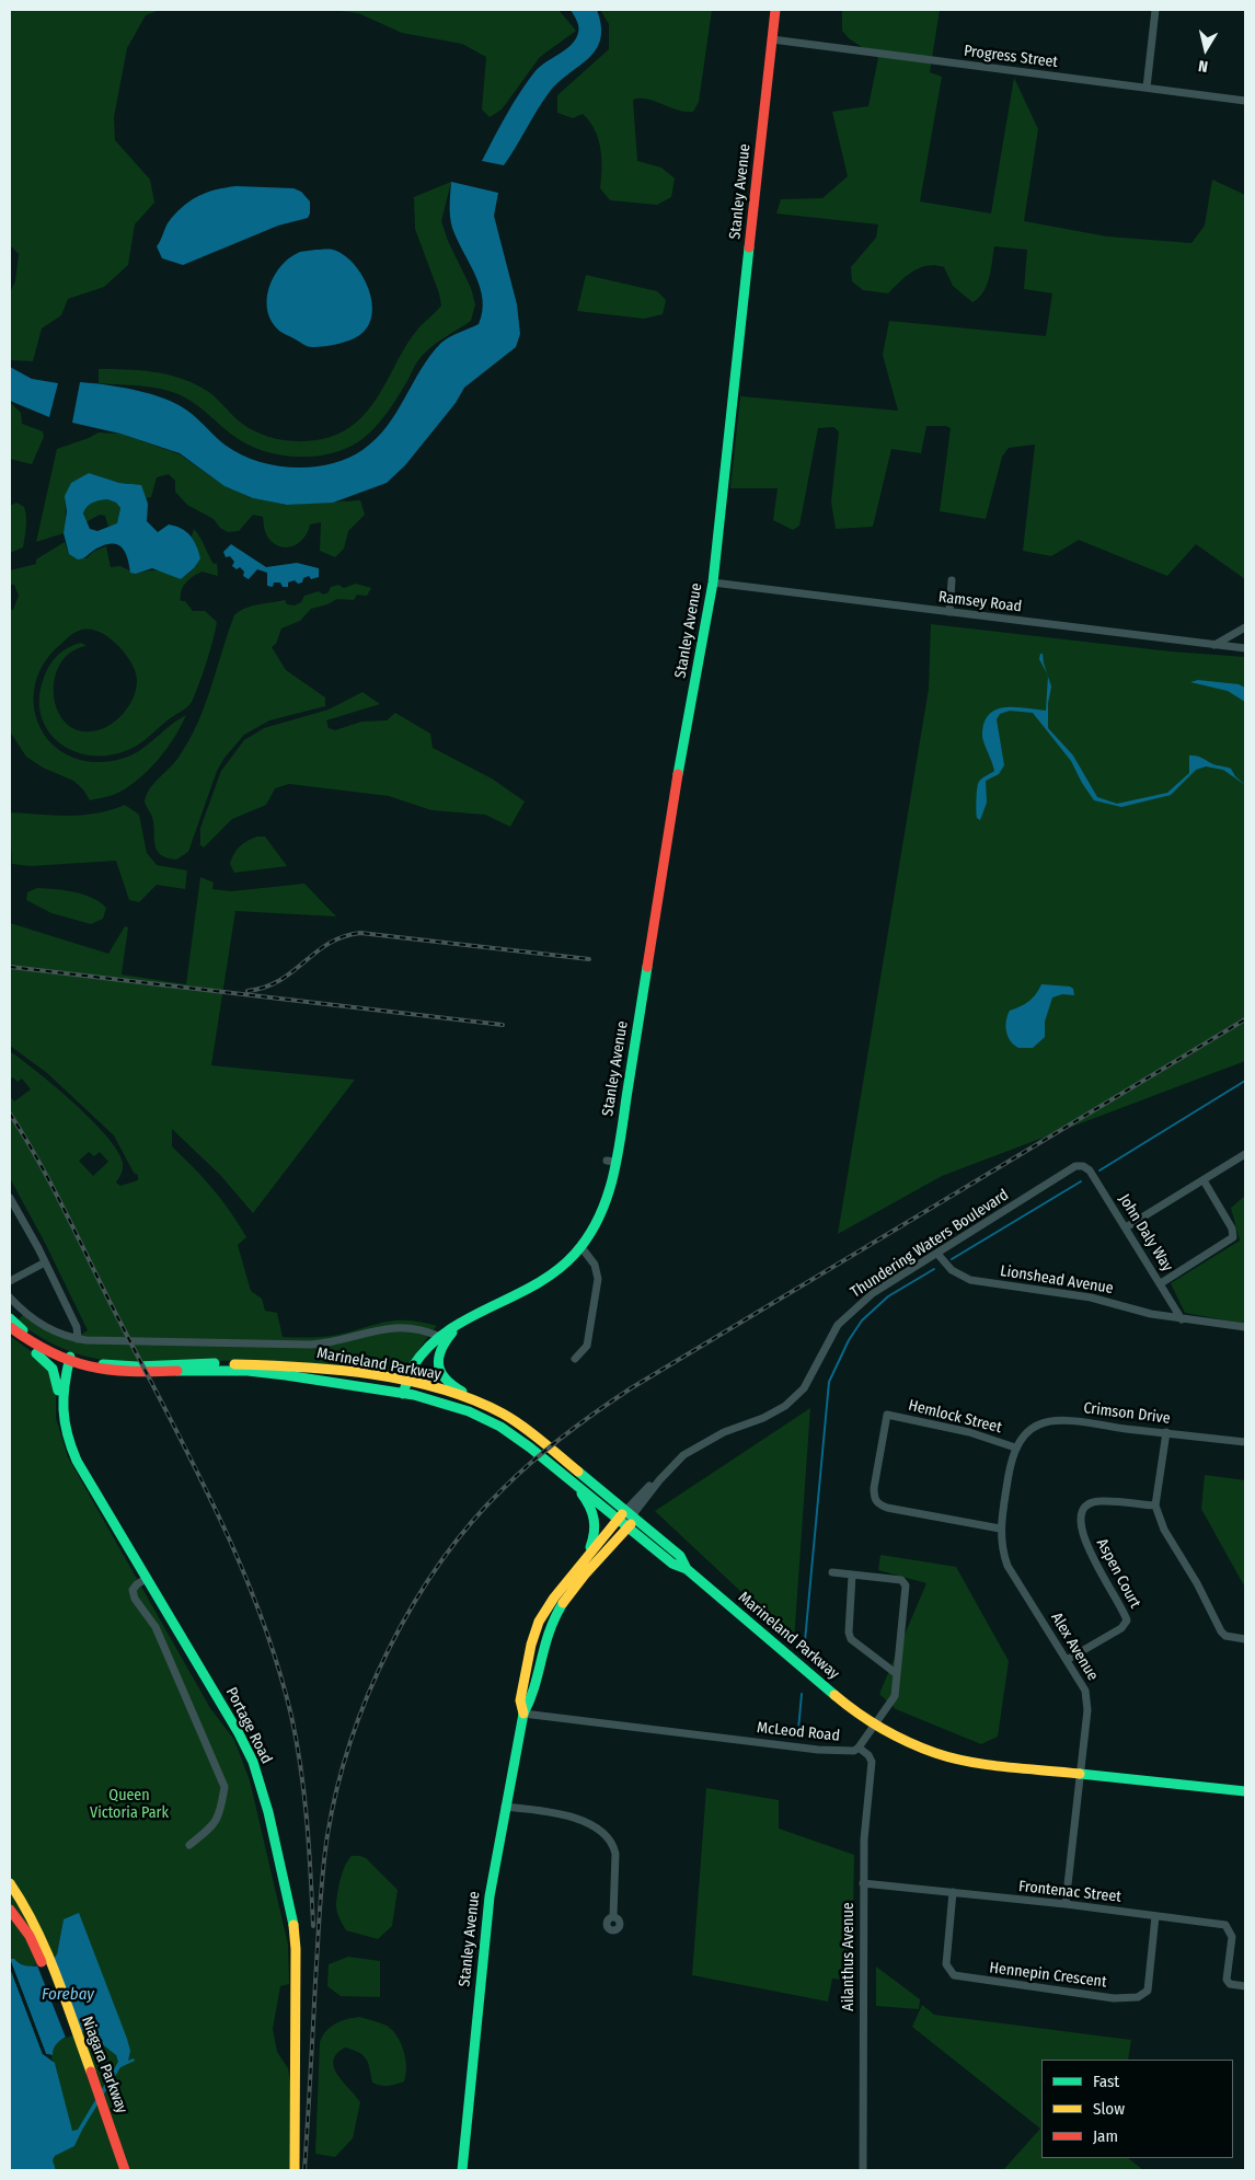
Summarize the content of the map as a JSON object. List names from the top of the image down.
{
  "streets": {
    "main road": [
      "Stanley Avenue",
      "Marineland Parkway",
      "Portage Road",
      "Niagara Parkway"
    ],
    "street": [
      "Progress Street",
      "Ramsey Road",
      "John Daly Way",
      "Thundering Waters Boulevard",
      "Lionshead Avenue",
      "Crimson Drive",
      "Hemlock Street",
      "Aspen Court",
      "Alex Avenue",
      "McLeod Road",
      "Frontenac Street",
      "Ailanthus Avenue",
      "Hennepin Crescent"
    ]
  },
  "crossings": [
    ["Progress Street", "Stanley Avenue"],
    ["Stanley Avenue", "Ramsey Road"],
    ["Stanley Avenue", "Thundering Waters Boulevard"],
    ["Stanley Avenue", "Marineland Parkway"],
    ["Stanley Avenue", "McLeod Road"],
    ["John Daly Way", "Thundering Waters Boulevard"],
    ["John Daly Way", "Lionshead Avenue"],
    ["Thundering Waters Boulevard", "Lionshead Avenue"],
    ["Thundering Waters Boulevard", "Marineland Parkway"],
    ["Marineland Parkway", "Portage Road"],
    ["Marineland Parkway", "McLeod Road"],
    ["Crimson Drive", "Hemlock Street"],
    ["Crimson Drive", "Alex Avenue"],
    ["Hemlock Street", "Alex Avenue"],
    ["Aspen Court", "Alex Avenue"],
    ["Alex Avenue", "Frontenac Street"],
    ["McLeod Road", "Ailanthus Avenue"],
    ["Frontenac Street", "Ailanthus Avenue"],
    ["Frontenac Street", "Hennepin Crescent"]
  ],
  "water": ["Forebay"],
  "parks": ["Queen Victoria Park"],
  "legend": ["Fast", "Slow", "Jam"],
  "north": "bottom"
}
